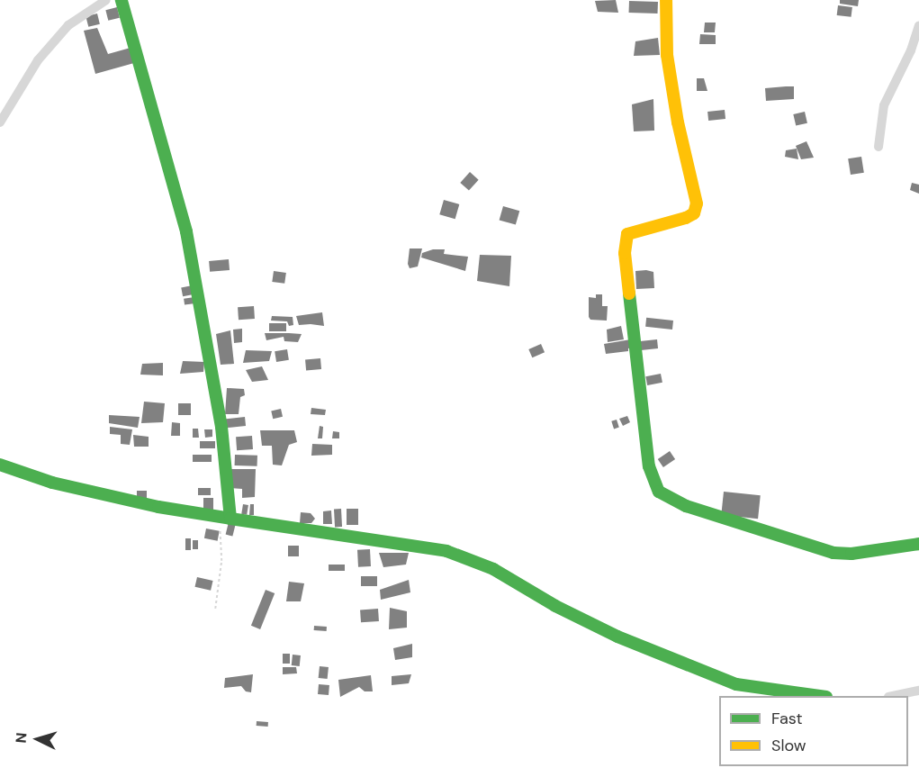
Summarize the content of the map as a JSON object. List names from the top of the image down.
{
  "legend": ["Fast", "Slow"],
  "north": "left"
}
